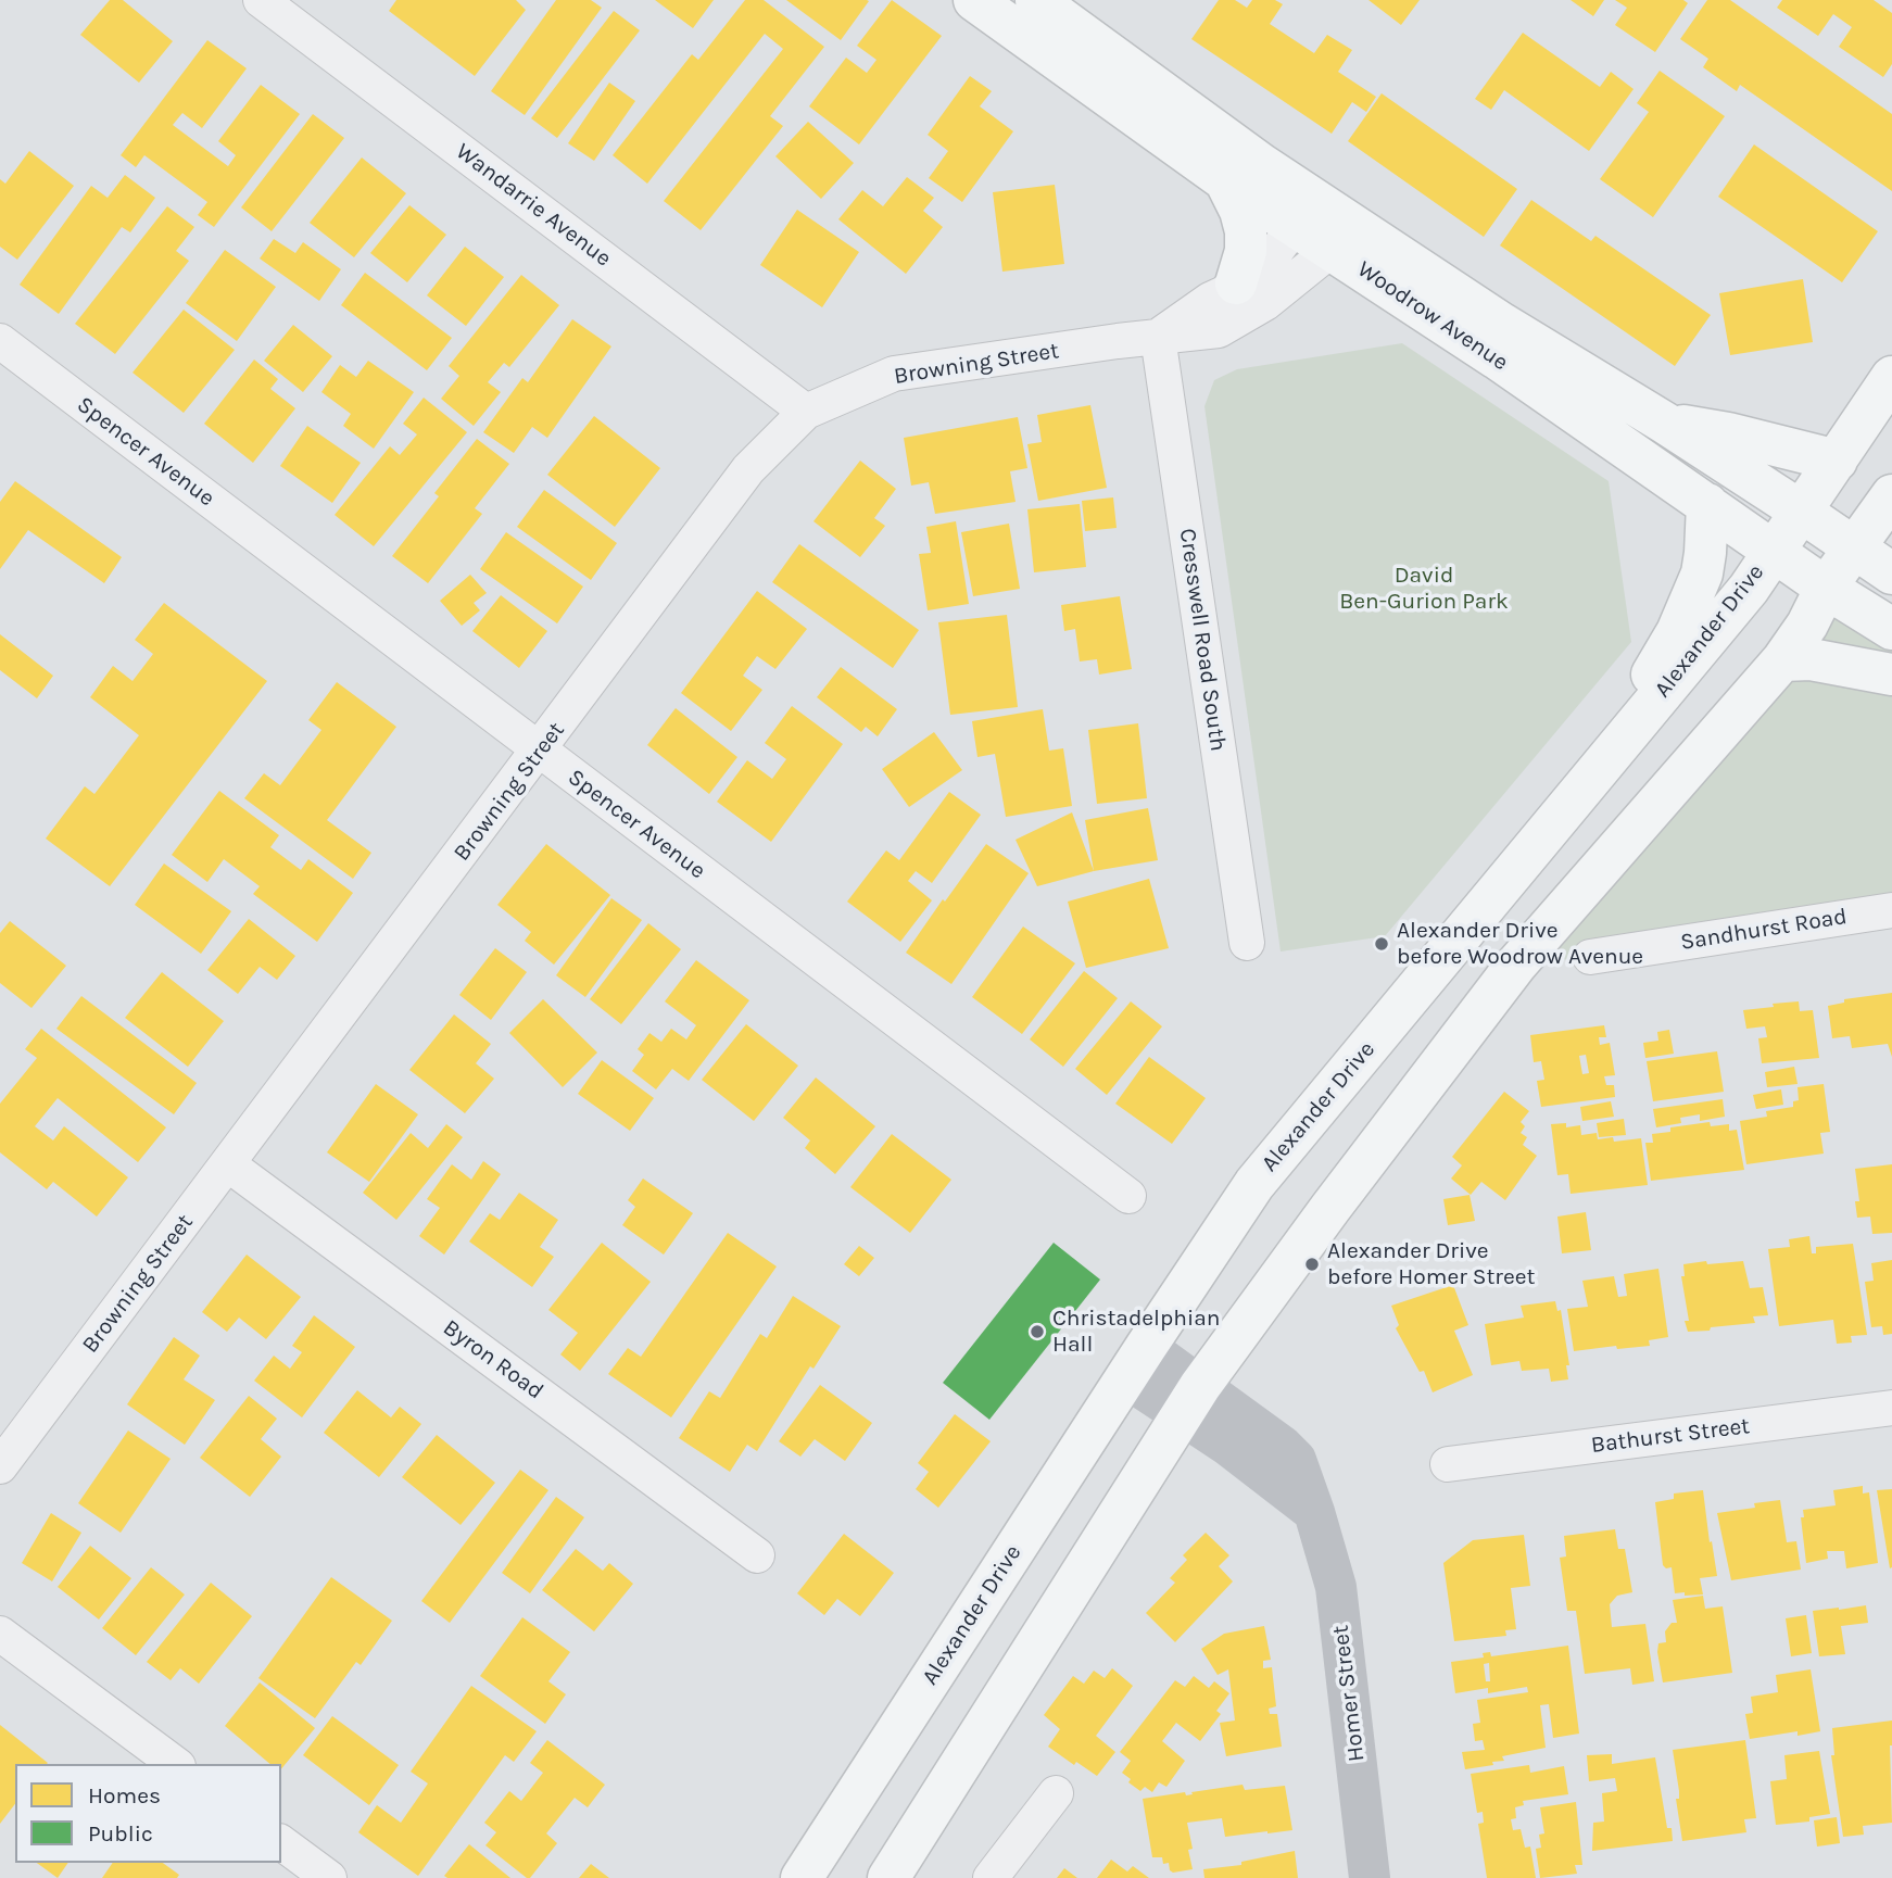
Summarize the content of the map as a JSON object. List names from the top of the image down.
{
  "streets": {
    "main road": ["Woodrow Avenue", "Alexander Drive"],
    "street": [
      "Wandarrie Avenue",
      "Browning Street",
      "Spencer Avenue",
      "Cresswell Road South",
      "Sandhurst Road",
      "Byron Road",
      "Bathurst Street",
      "Homer Street"
    ]
  },
  "crossings": [
    ["Wandarrie Avenue", "Browning Street"],
    ["Woodrow Avenue", "Browning Street"],
    ["Woodrow Avenue", "Alexander Drive"],
    ["Browning Street", "Spencer Avenue"],
    ["Browning Street", "Cresswell Road South"],
    ["Browning Street", "Byron Road"],
    ["Alexander Drive", "Homer Street"]
  ],
  "parks": ["David Ben-Gurion Park"],
  "places": ["Alexander Drive before Woodrow Avenue", "Alexander Drive before Homer Street", "Christadelphian Hall"],
  "legend": ["Homes", "Public"]
}
